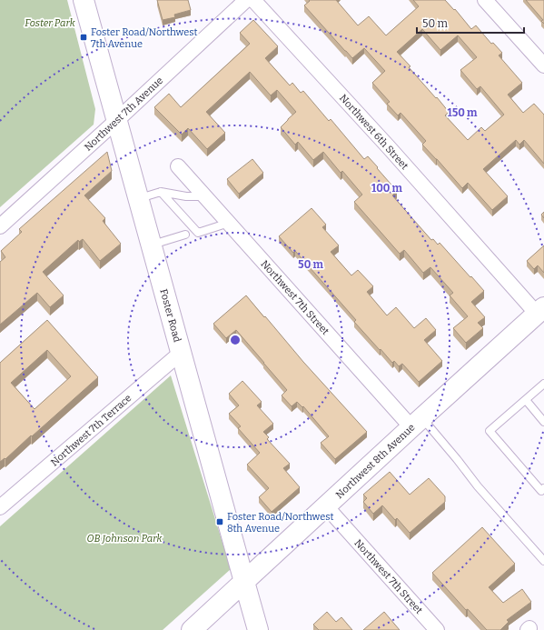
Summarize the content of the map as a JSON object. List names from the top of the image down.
{
  "streets": {
    "street": [
      "Northwest 7th Avenue",
      "Northwest 6th Street",
      "Northwest 7th Street",
      "Foster Road",
      "Northwest 7th Terrace",
      "Northwest 8th Avenue"
    ]
  },
  "crossings": [
    ["Northwest 7th Avenue", "Foster Road"],
    ["Northwest 6th Street", "Northwest 8th Avenue"],
    ["Northwest 7th Street", "Northwest 8th Avenue"],
    ["Foster Road", "Northwest 7th Terrace"],
    ["Foster Road", "Northwest 8th Avenue"]
  ],
  "parks": ["Foster Park", "OB Johnson Park"],
  "places": {
    "transit": ["Foster Road/Northwest 7th Avenue", "Foster Road/Northwest 8th Avenue"]
  },
  "scale_bar": "50 m",
  "rings": ["150 m", "100 m", "50 m"]
}
